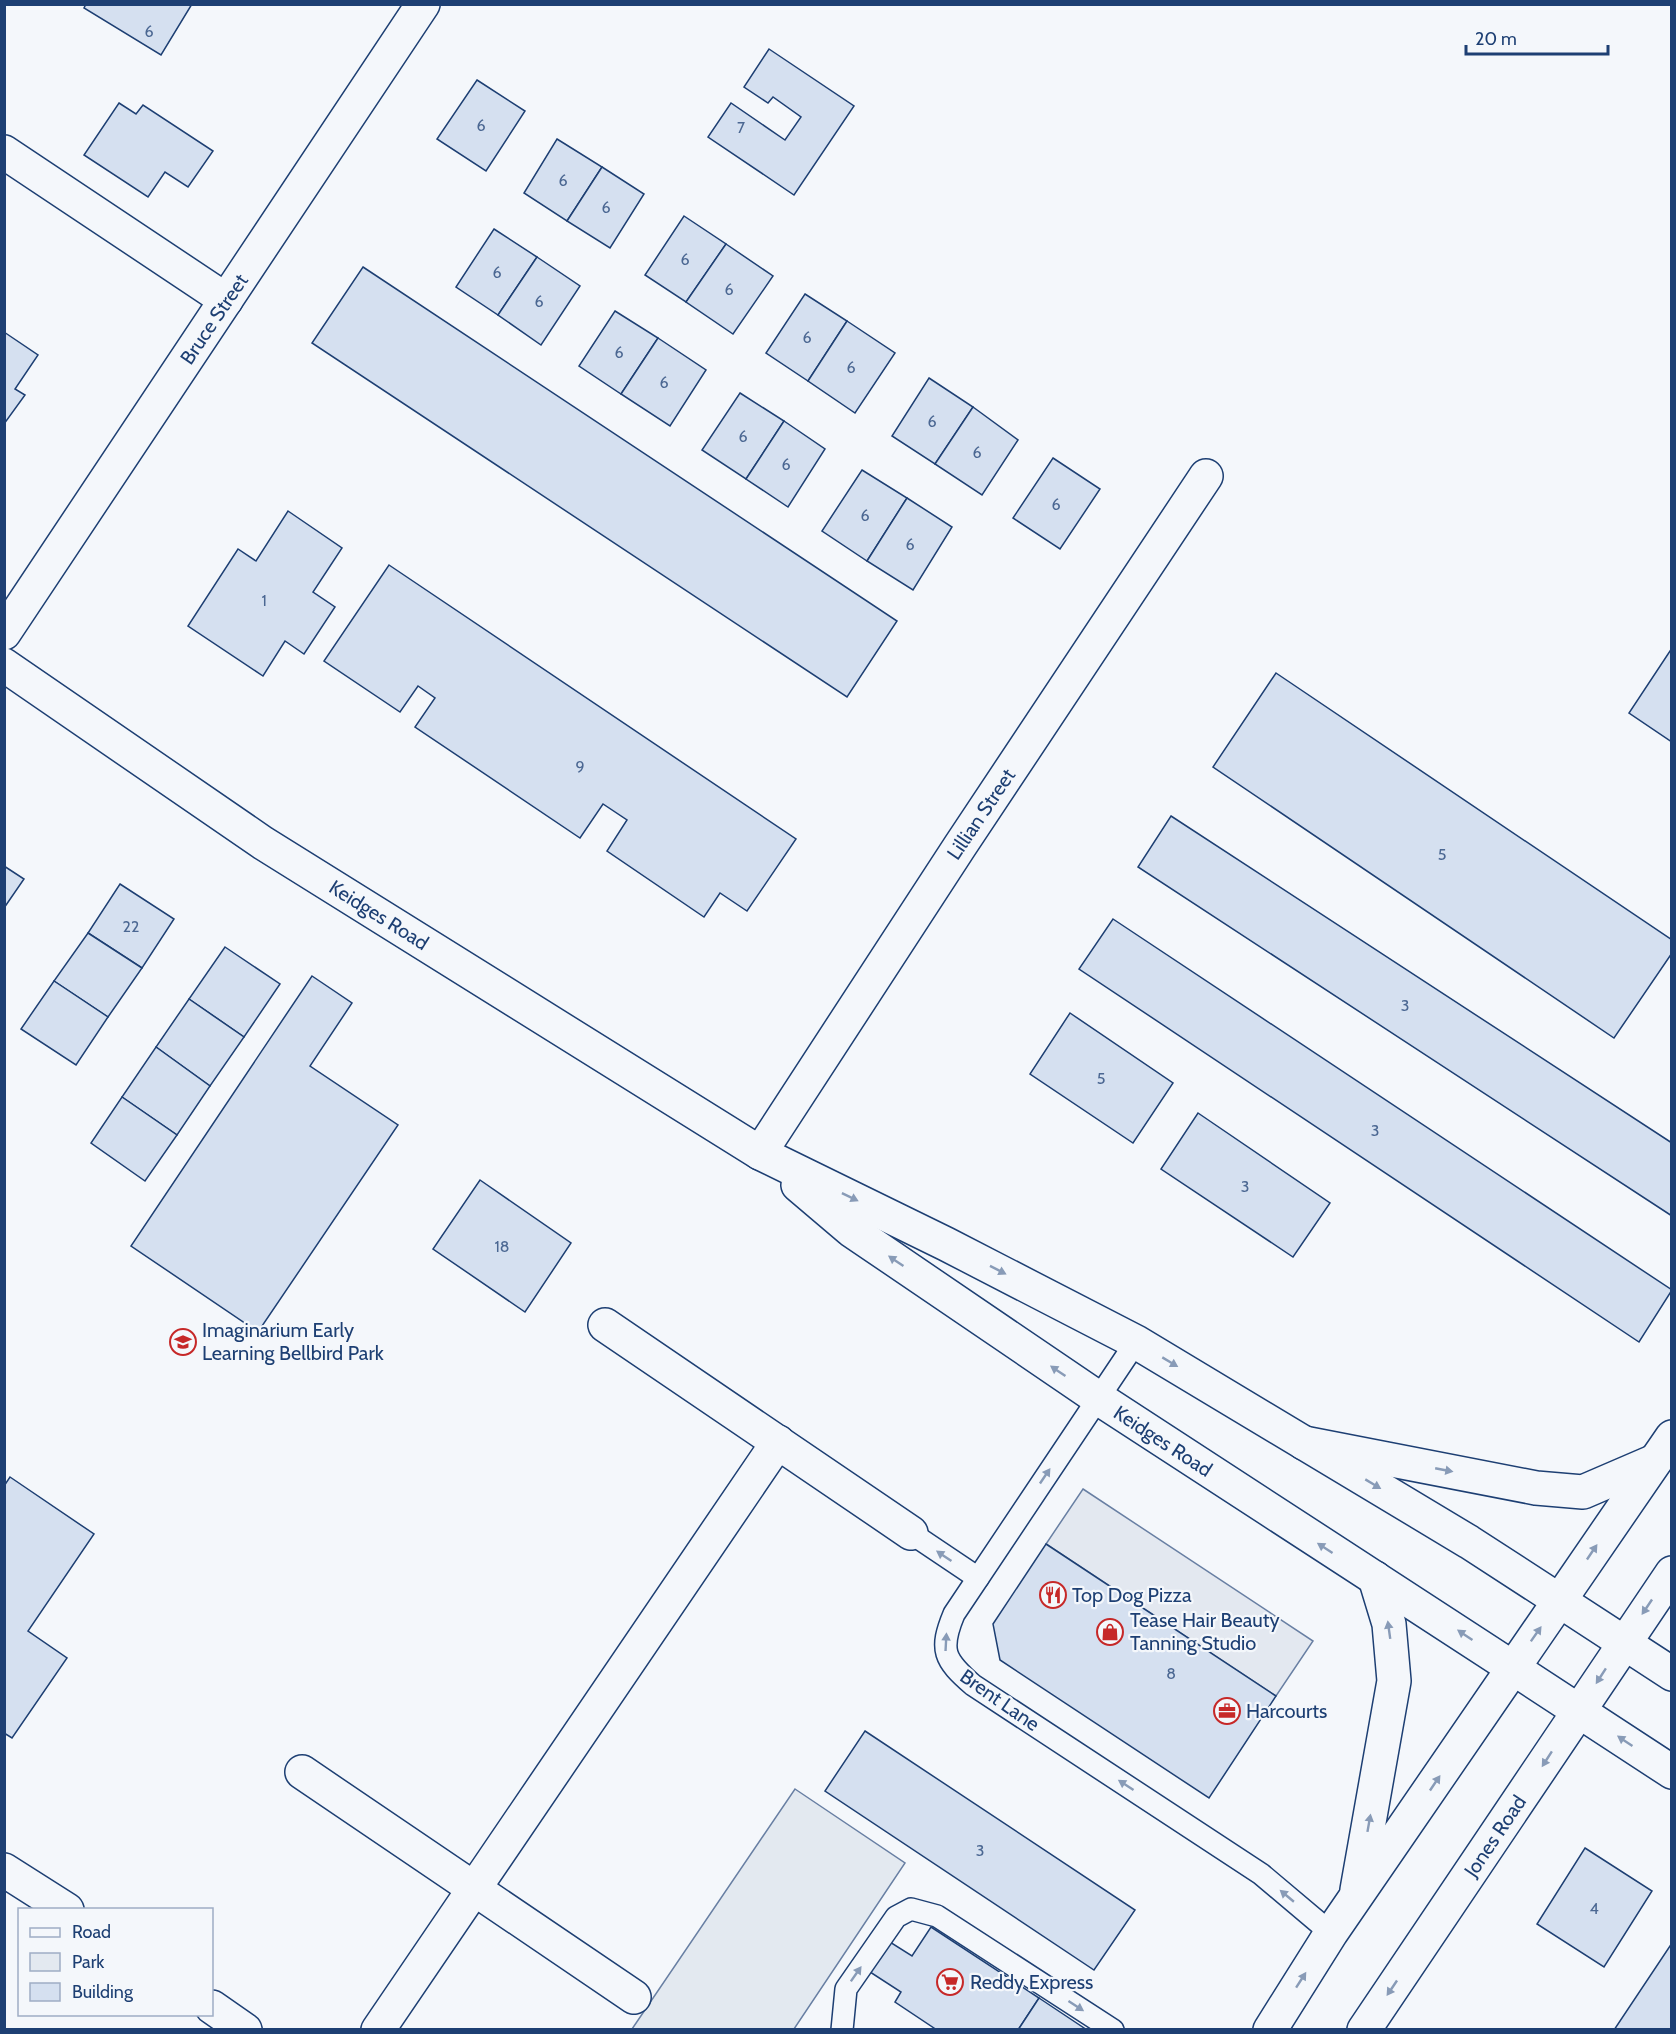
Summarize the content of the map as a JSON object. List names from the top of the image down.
{
  "streets": {
    "street": [
      "Bruce Street",
      "Lillian Street",
      "Keidges Road",
      "Jones Road"
    ],
    "lane": ["Brent Lane"]
  },
  "crossings": [
    ["Lillian Street", "Keidges Road"],
    ["Keidges Road", "Brent Lane"],
    ["Keidges Road", "Jones Road"]
  ],
  "places": {
    "school or university": ["Imaginarium Early Learning Bellbird Park"],
    "restaurant": ["Top Dog Pizza"],
    "shop": ["Tease Hair Beauty Tanning Studio"],
    "office": ["Harcourts"],
    "supermarket": ["Reddy Express"]
  },
  "house_numbers": [
    "6",
    "6",
    "7",
    "6",
    "6",
    "6",
    "6",
    "6",
    "6",
    "6",
    "6",
    "6",
    "6",
    "6",
    "6",
    "6",
    "6",
    "6",
    "6",
    "6",
    "1",
    "9",
    "5",
    "22",
    "3",
    "5",
    "3",
    "3",
    "18",
    "8",
    "3",
    "4"
  ],
  "legend": ["Road", "Park", "Building"],
  "scale_bar": "20 m"
}
